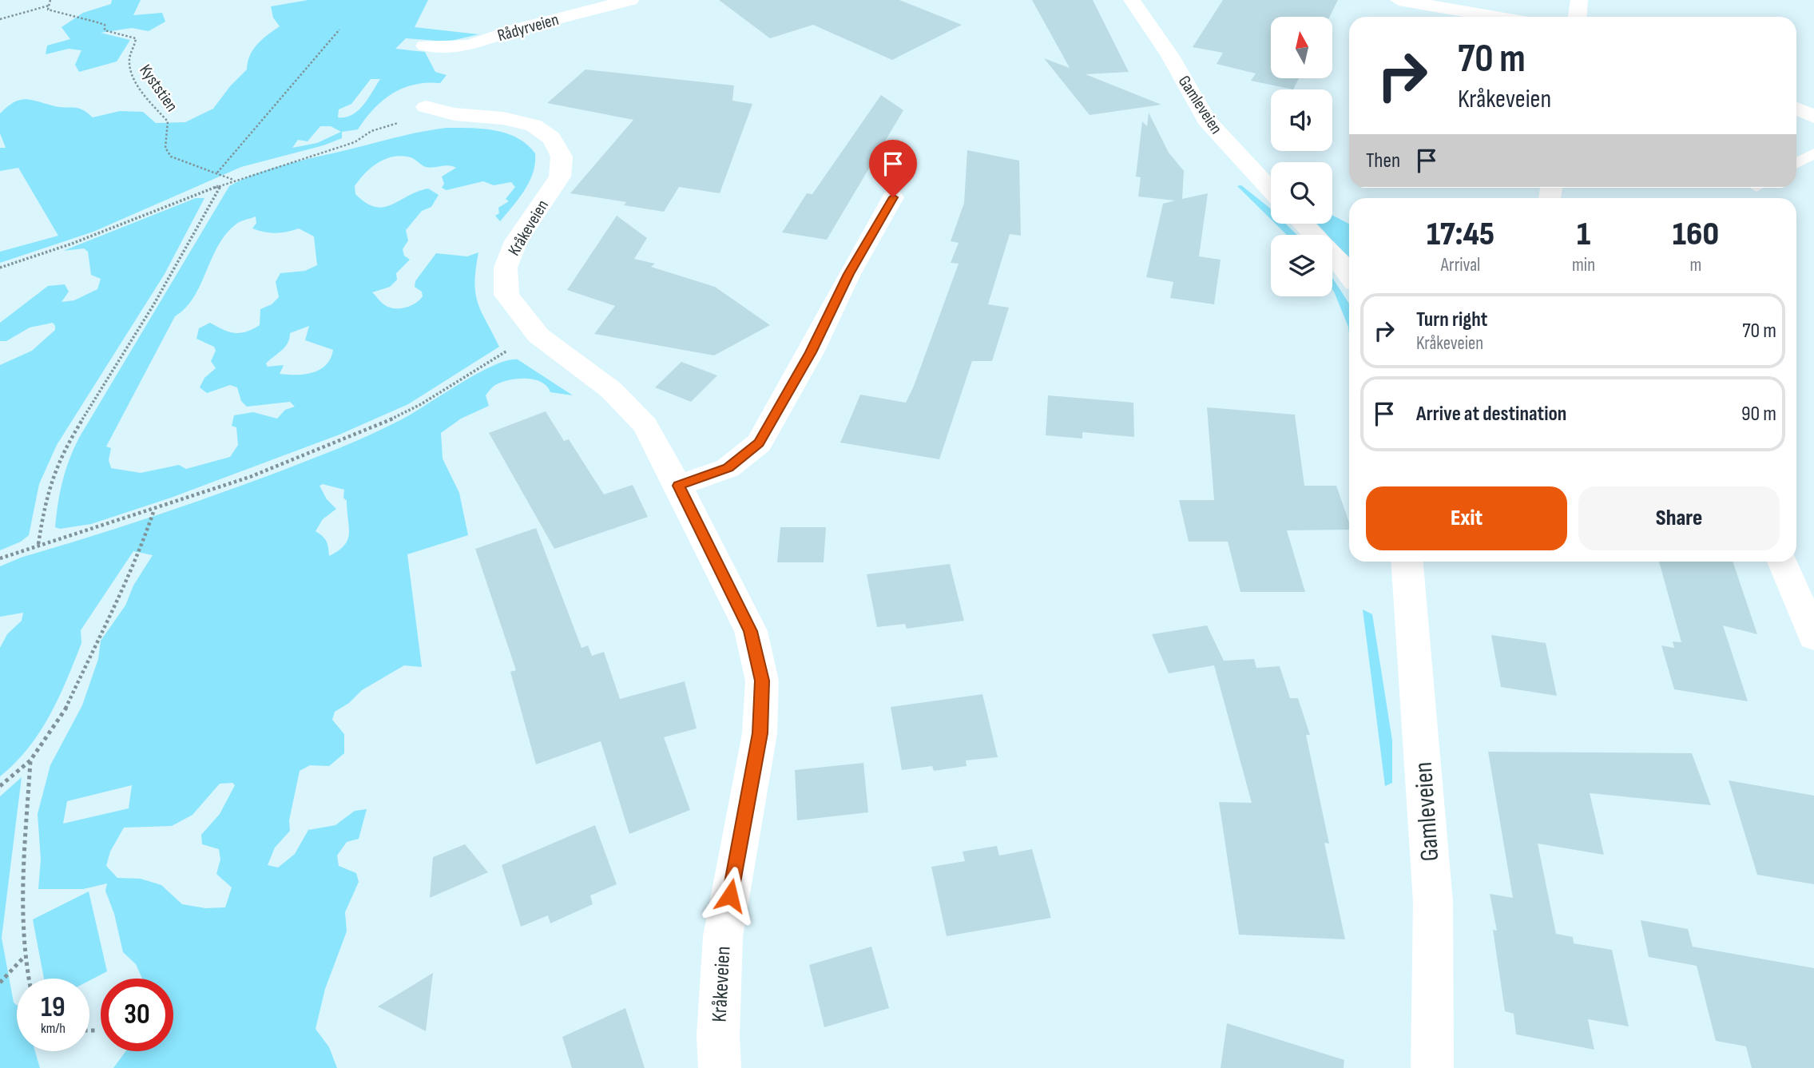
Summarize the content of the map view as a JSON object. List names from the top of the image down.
{
  "streets": {
    "street": ["Rådyrveien", "Gamleveien", "Kråkeveien"],
    "path": ["Kyststien"]
  },
  "north": "top",
  "page": {
    "turn": ["70 m", "Kråkeveien"],
    "then": "Then",
    "eta": [
      "17:45",
      "Arrival",
      "1",
      "min",
      "160",
      "m"
    ],
    "list": [
      {
        "name": "Turn right",
        "note": "Kråkeveien",
        "value": "70 m"
      },
      {
        "name": "Arrive at destination",
        "value": "90 m"
      }
    ],
    "buttons": ["Exit", "Share"],
    "speed": "19 km/h",
    "limit": "30"
  }
}
